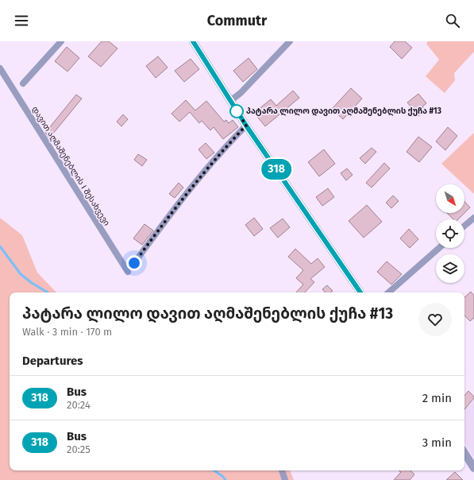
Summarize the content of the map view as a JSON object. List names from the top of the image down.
{
  "streets": {
    "street": ["დავით აღმაშენებლის I შესახვევი"]
  },
  "places": ["პატარა ლილო დავით აღმაშენებლის ქუჩა #13"],
  "lines": ["bus line 318"],
  "north": "bottom right",
  "page": {
    "header": "Commutr",
    "on_map": "318",
    "heading": [
      ["პატარა ლილო დავით აღმაშენებლის ქუჩა #13", "Walk · 3 min · 170 m"],
      "Departures"
    ],
    "list": [
      {
        "mark": "318",
        "name": "Bus",
        "note": "20:24",
        "value": "2 min"
      },
      {
        "mark": "318",
        "name": "Bus",
        "note": "20:25",
        "value": "3 min"
      }
    ]
  }
}
